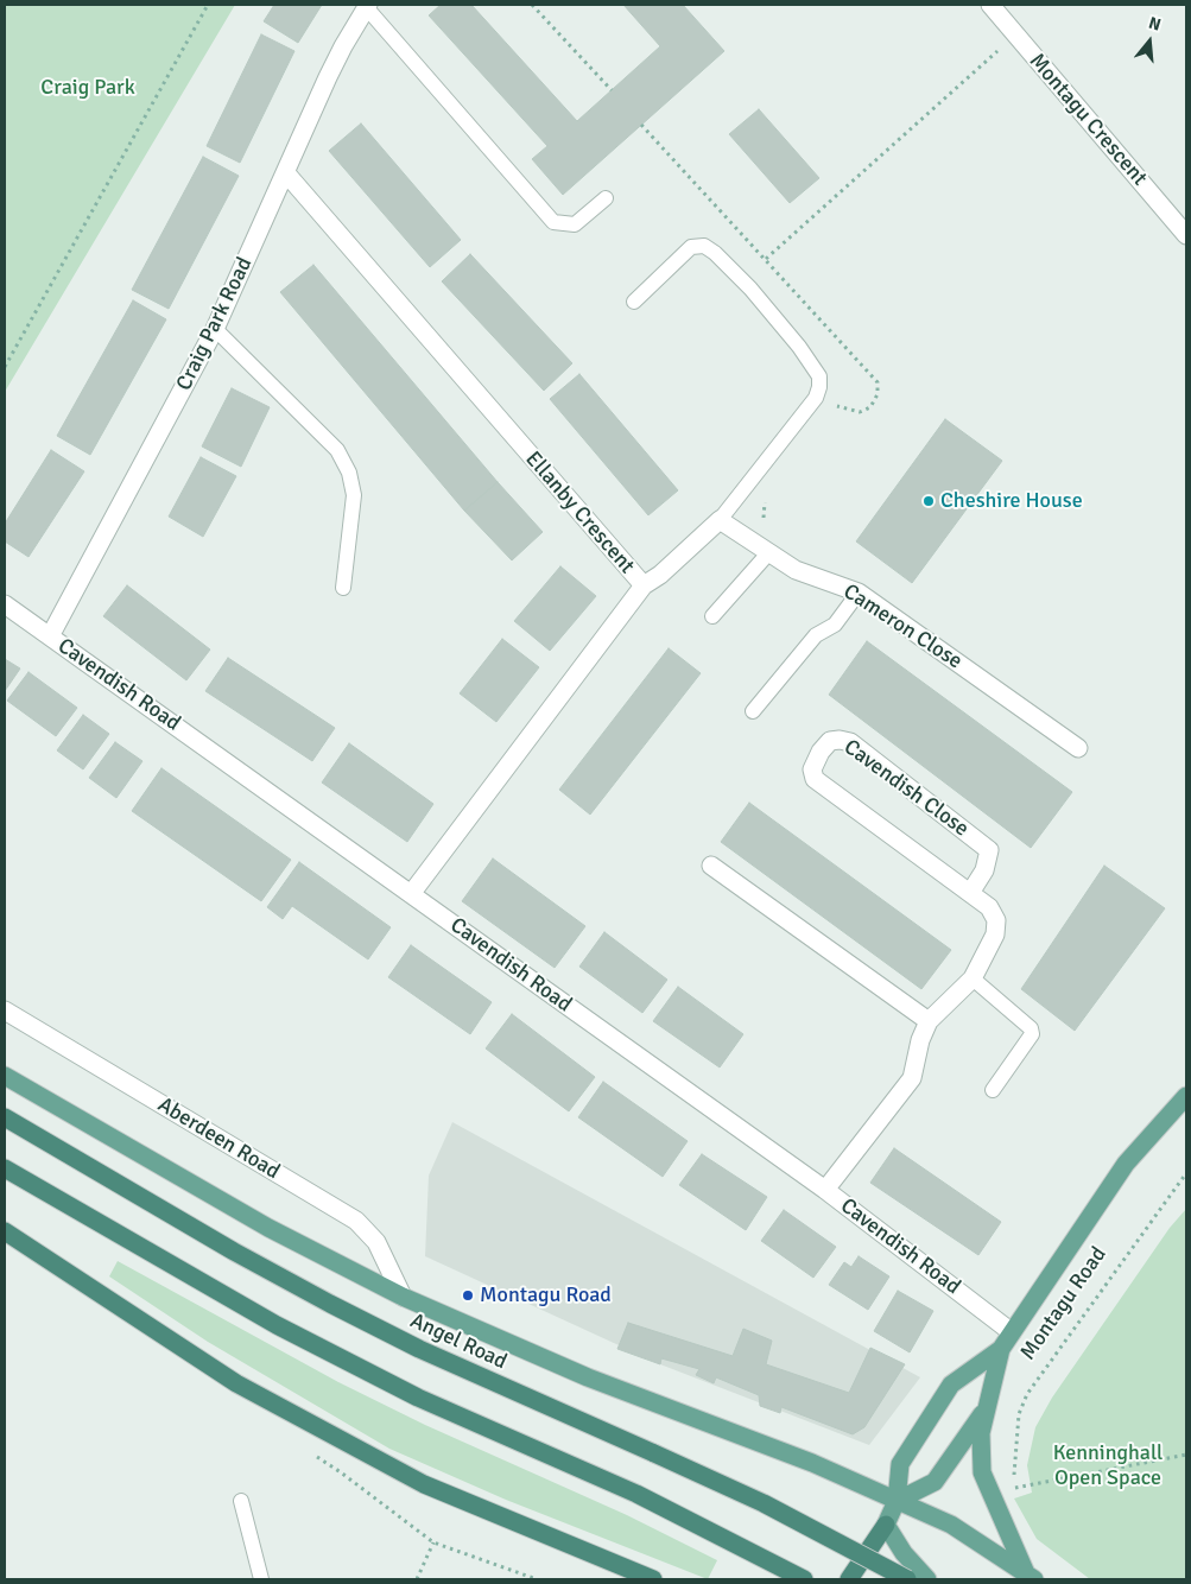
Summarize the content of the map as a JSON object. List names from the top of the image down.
{
  "streets": {
    "highway": ["Angel Road"],
    "main road": ["Montagu Road"],
    "street": [
      "Montagu Crescent",
      "Craig Park Road",
      "Ellanby Crescent",
      "Cameron Close",
      "Cavendish Road",
      "Cavendish Close",
      "Aberdeen Road"
    ]
  },
  "crossings": [
    ["Craig Park Road", "Ellanby Crescent"],
    ["Craig Park Road", "Cavendish Road"],
    ["Ellanby Crescent", "Cavendish Road"],
    ["Cavendish Road", "Cavendish Close"],
    ["Cavendish Road", "Montagu Road"]
  ],
  "parks": ["Craig Park", "Kenninghall Open Space"],
  "places": ["Cheshire House", "Montagu Road"],
  "north": "top"
}
